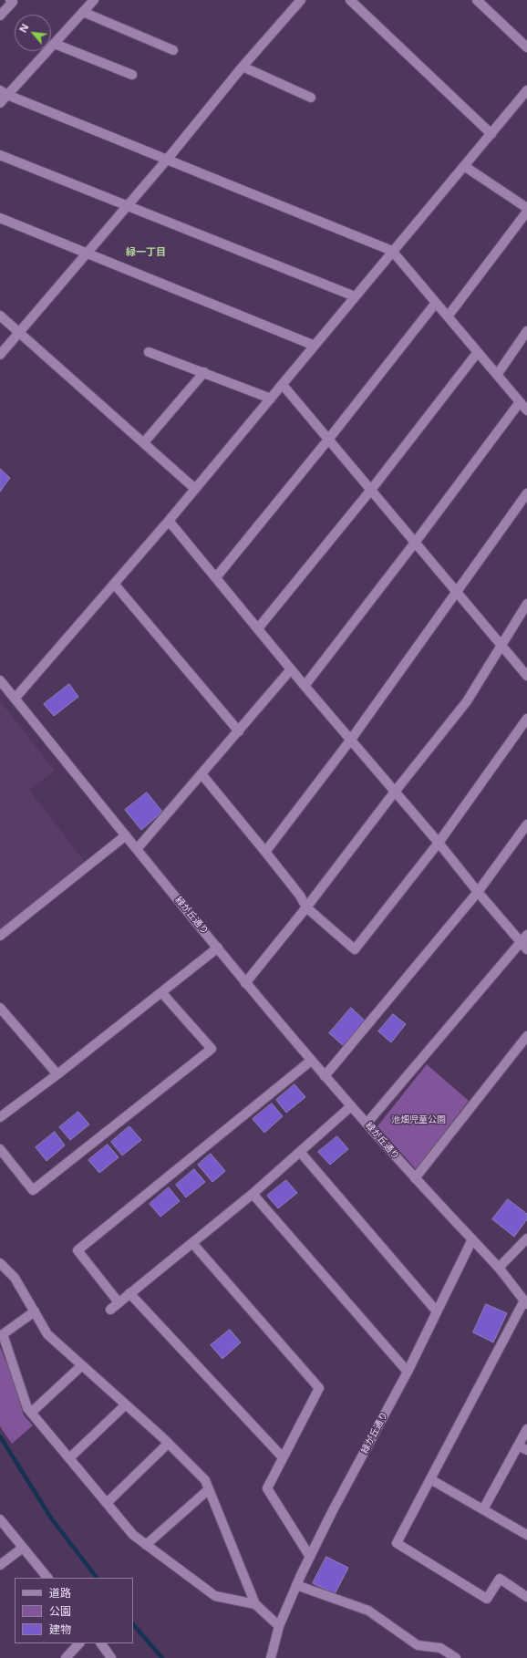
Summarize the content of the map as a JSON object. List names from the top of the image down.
{
  "streets": {
    "street": ["緑が丘通り"]
  },
  "districts": ["緑一丁目"],
  "parks": ["池畑児童公園"],
  "legend": ["道路", "公園", "建物"],
  "north": "top left"
}
